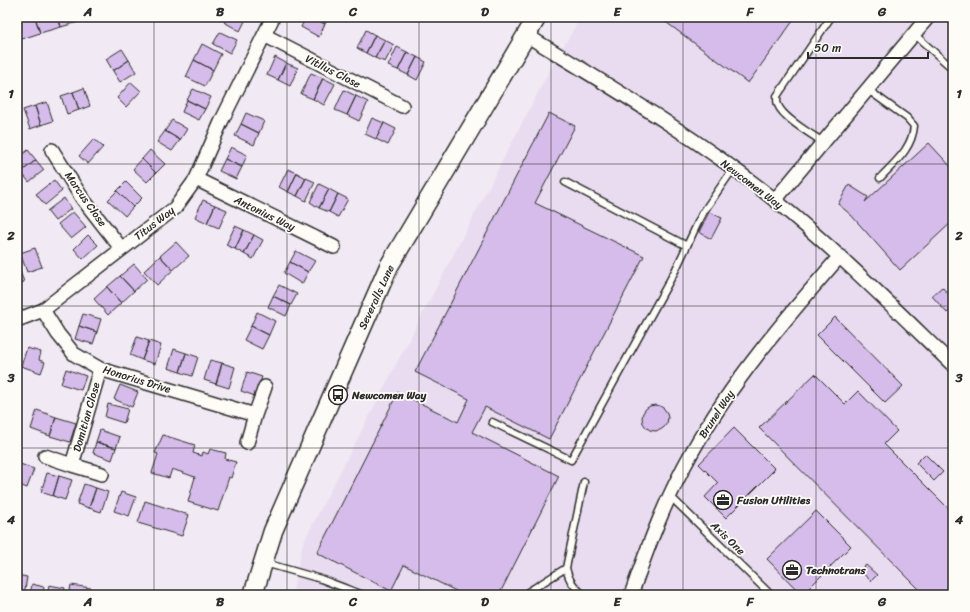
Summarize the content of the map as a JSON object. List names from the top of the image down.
{
  "streets": {
    "street": [
      "Vitllus Close",
      "Newcomen Way",
      "Marcus Close",
      "Antonius Way",
      "Titus Way",
      "Severalls Lane",
      "Honorius Drive",
      "Brunel Way",
      "Domitian Close"
    ],
    "lane": ["Axis One"]
  },
  "crossings": [
    ["Vitllus Close", "Titus Way"],
    ["Newcomen Way", "Severalls Lane"],
    ["Newcomen Way", "Brunel Way"],
    ["Marcus Close", "Titus Way"],
    ["Antonius Way", "Titus Way"],
    ["Titus Way", "Honorius Drive"],
    ["Honorius Drive", "Domitian Close"],
    ["Brunel Way", "Axis One"]
  ],
  "places": {
    "bus stop": ["Newcomen Way"],
    "office": ["Fusion Utilities", "Technotrans"]
  },
  "scale_bar": "50 m",
  "grid": {
    "columns": [
      "A",
      "B",
      "C",
      "D",
      "E",
      "F",
      "G"
    ],
    "rows": [
      "1",
      "2",
      "3",
      "4"
    ]
  }
}
